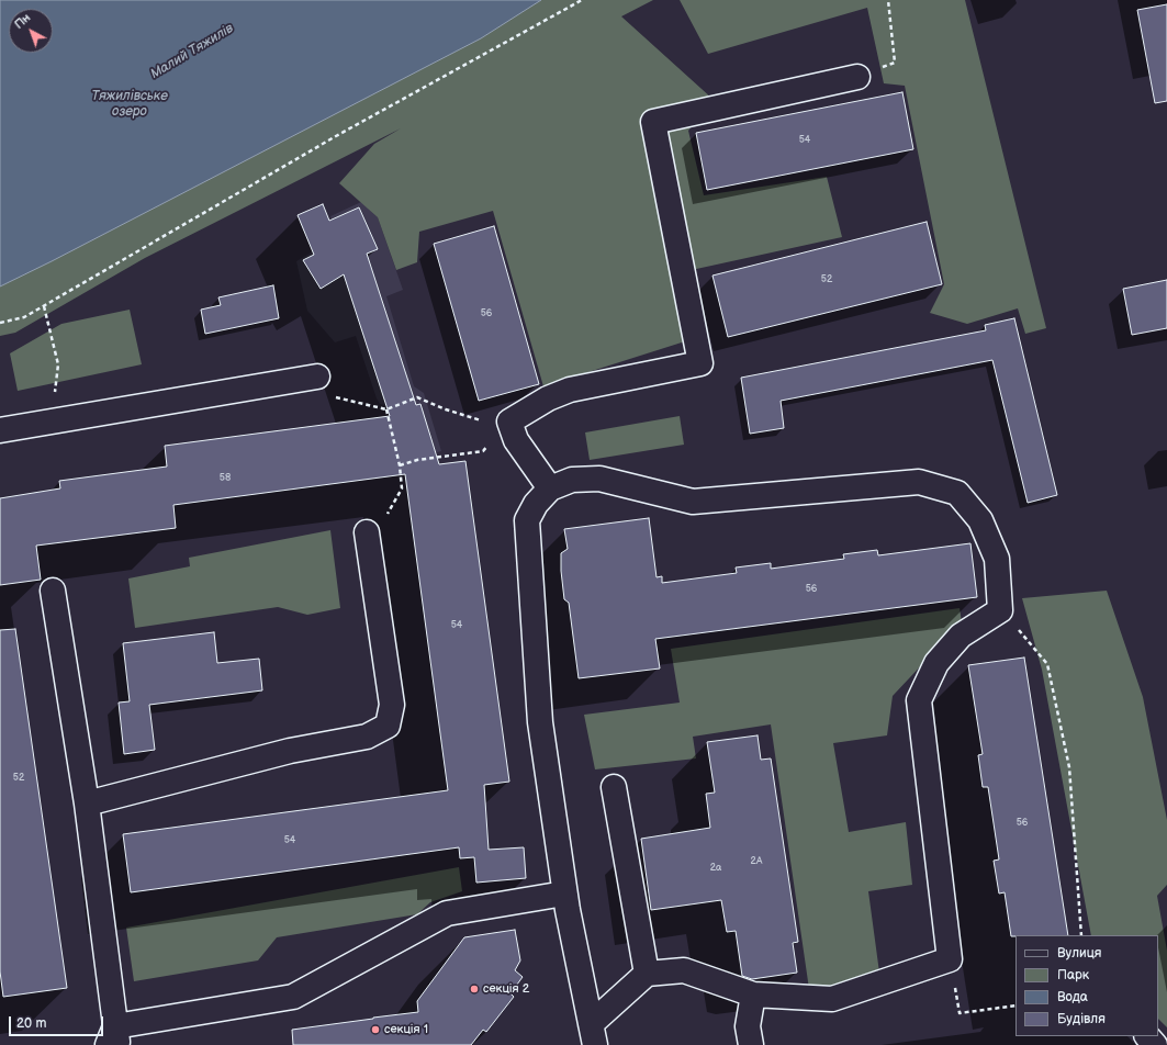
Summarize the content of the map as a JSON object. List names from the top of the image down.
{
  "water": ["Малий Тяжилів", "Тяжилівське озеро"],
  "places": ["секція 2", "секція 1"],
  "house_numbers": [
    "54",
    "52",
    "56",
    "58",
    "56",
    "54",
    "52",
    "56",
    "54",
    "2А",
    "2а"
  ],
  "legend": [
    "Вулиця",
    "Парк",
    "Вода",
    "Будівля"
  ],
  "scale_bar": "20 m",
  "north": "top left"
}
